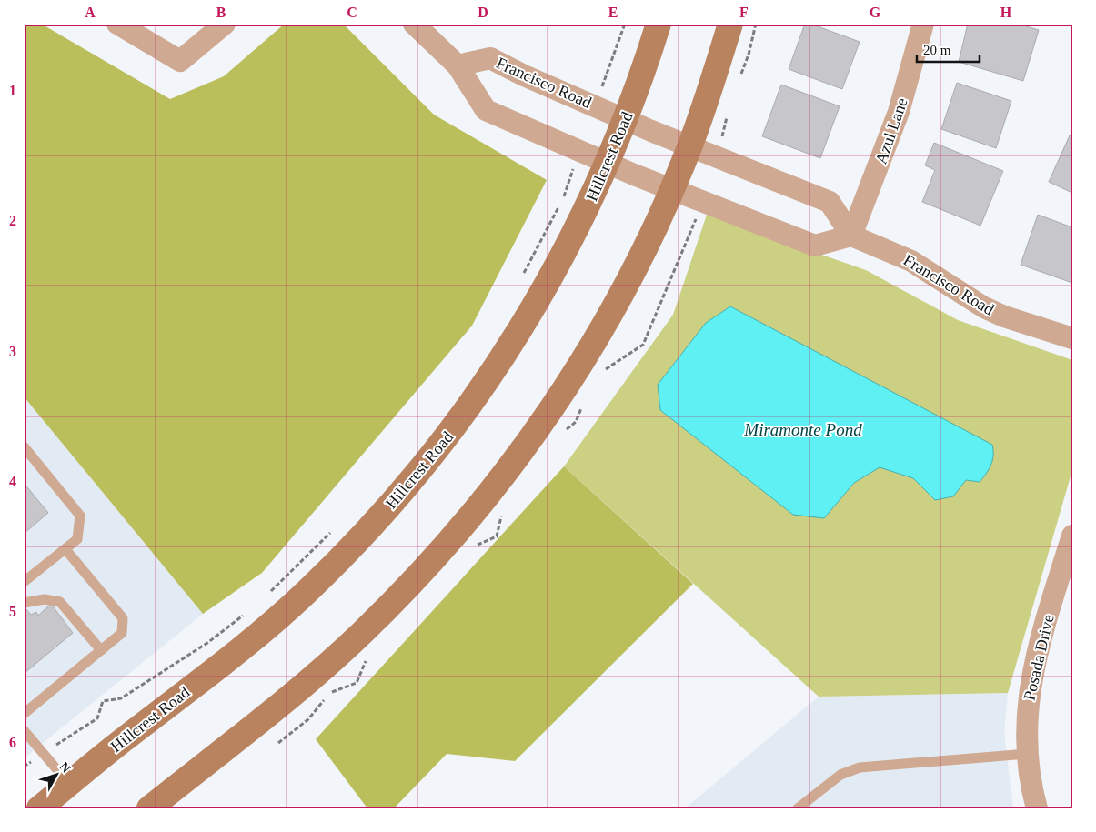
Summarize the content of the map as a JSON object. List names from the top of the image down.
{
  "streets": {
    "street": [
      "Francisco Road",
      "Azul Lane",
      "Hillcrest Road",
      "Posada Drive"
    ]
  },
  "crossings": [
    ["Francisco Road", "Azul Lane"],
    ["Francisco Road", "Hillcrest Road"]
  ],
  "water": ["Miramonte Pond"],
  "scale_bar": "20 m",
  "north": "top right",
  "grid": {
    "columns": [
      "A",
      "B",
      "C",
      "D",
      "E",
      "F",
      "G",
      "H"
    ],
    "rows": [
      "1",
      "2",
      "3",
      "4",
      "5",
      "6"
    ]
  }
}
